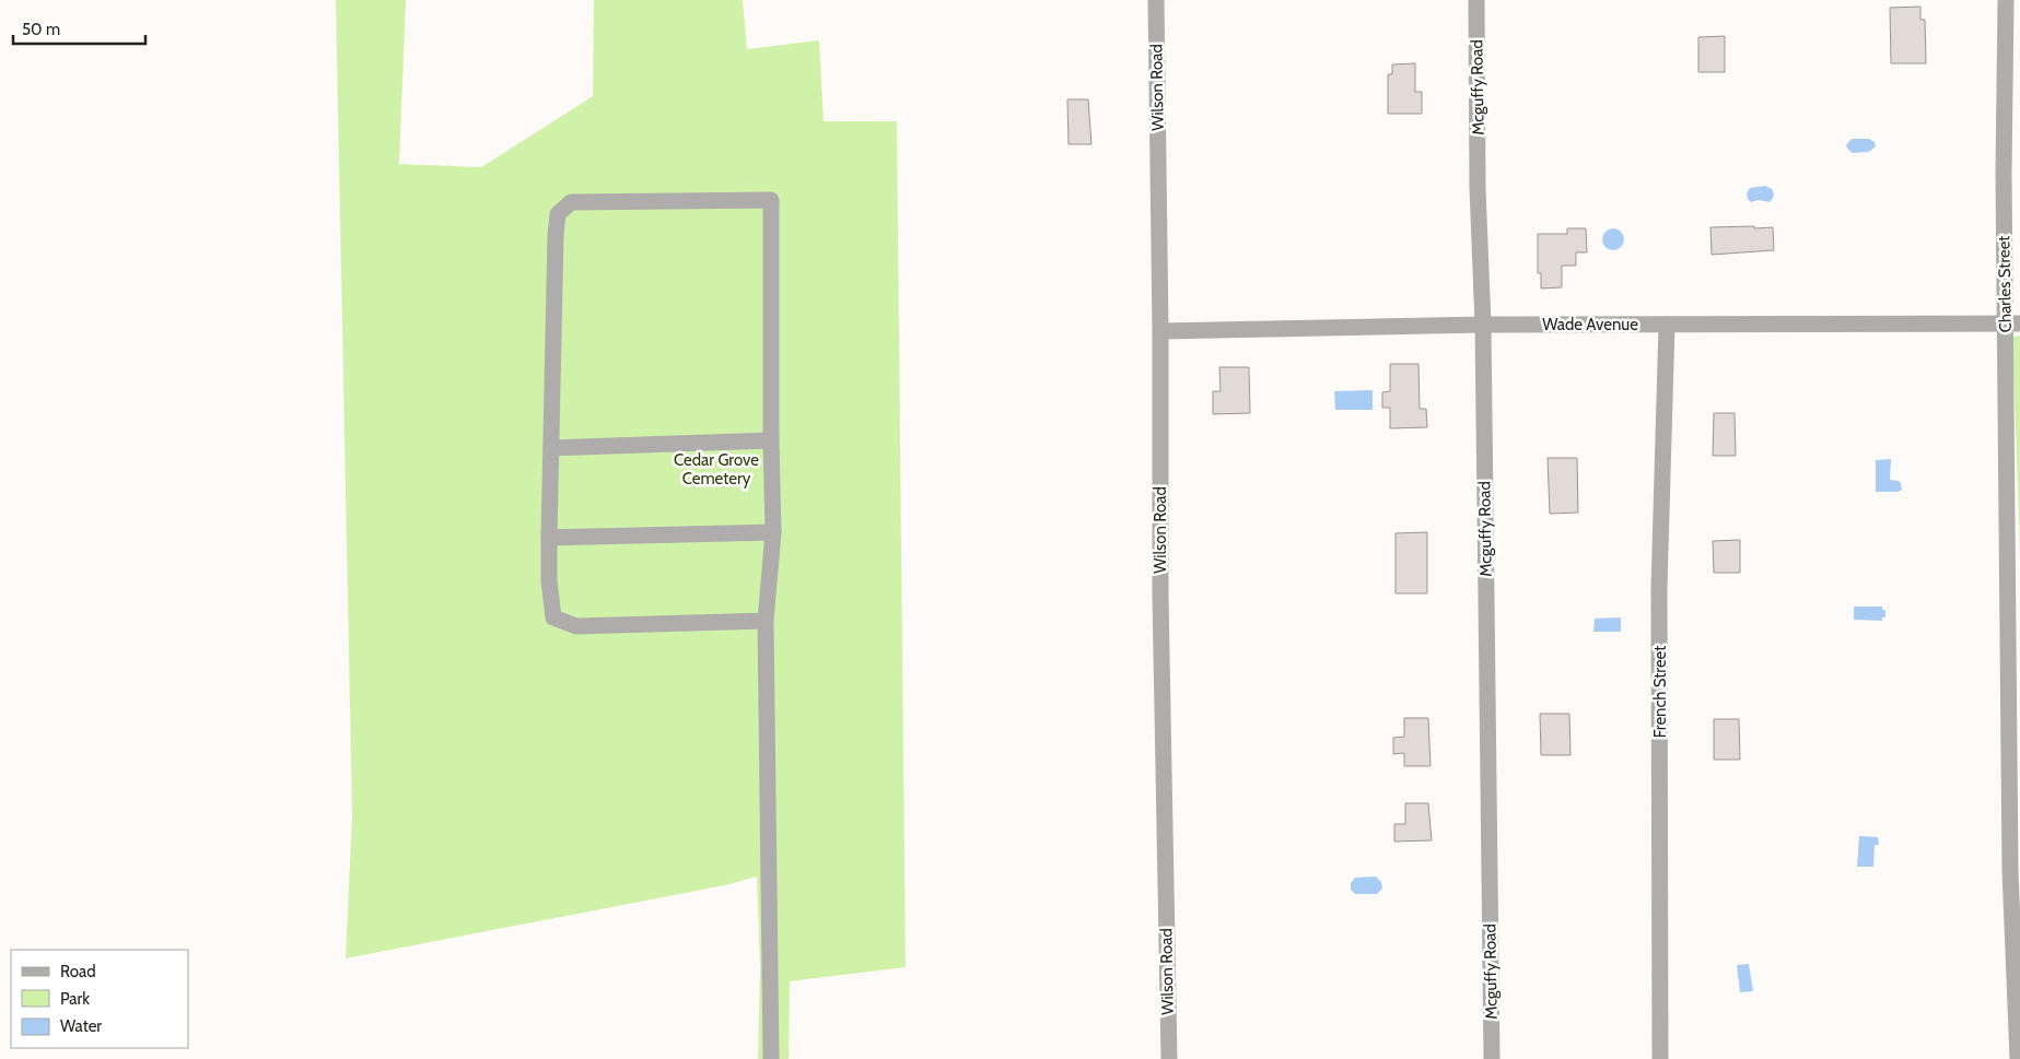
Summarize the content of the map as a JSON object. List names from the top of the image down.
{
  "streets": {
    "street": [
      "Wilson Road",
      "Mcguffy Road",
      "Charles Street",
      "Wade Avenue",
      "French Street"
    ]
  },
  "crossings": [
    ["Wilson Road", "Wade Avenue"],
    ["Mcguffy Road", "Wade Avenue"],
    ["Charles Street", "Wade Avenue"],
    ["Wade Avenue", "French Street"]
  ],
  "parks": ["Cedar Grove Cemetery"],
  "legend": ["Road", "Park", "Water"],
  "scale_bar": "50 m"
}
